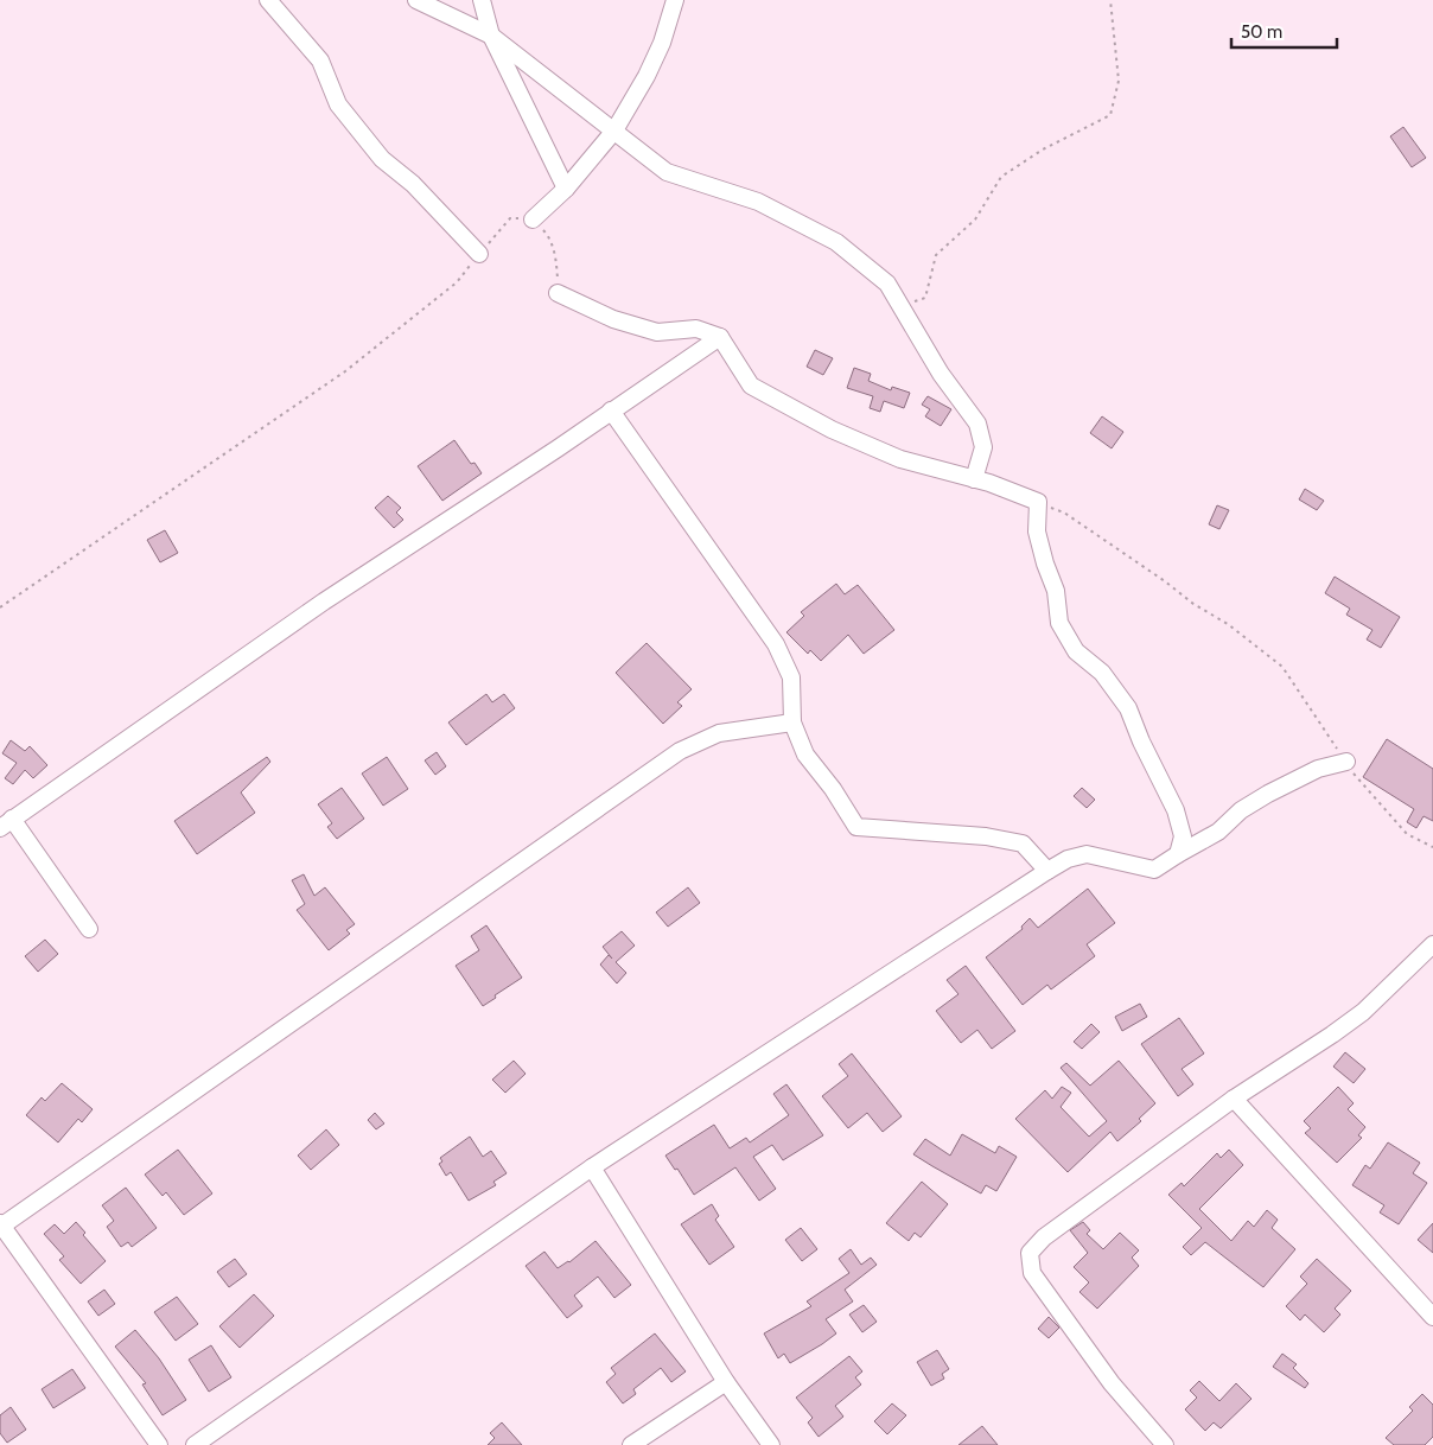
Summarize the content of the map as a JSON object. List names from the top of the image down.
{
  "scale_bar": "50 m"
}
